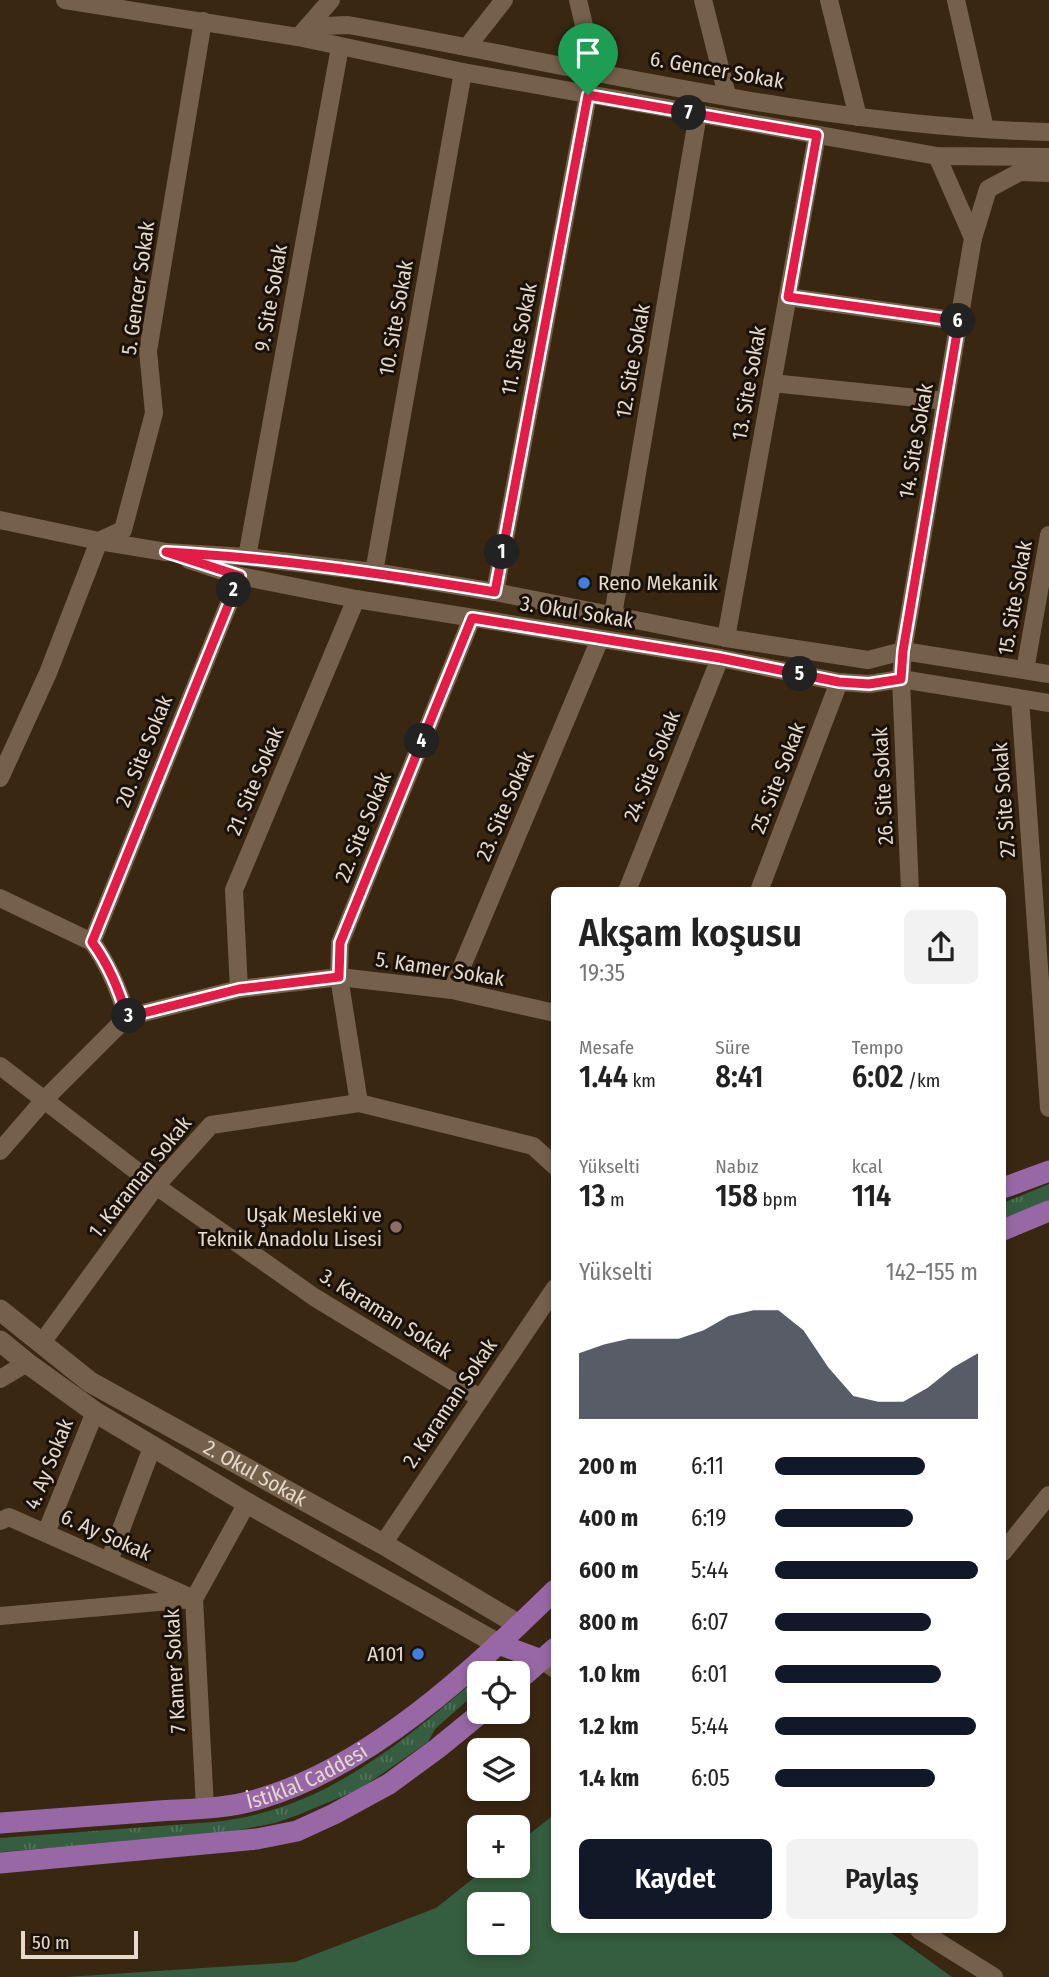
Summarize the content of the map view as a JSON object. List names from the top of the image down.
{
  "streets": {
    "main road": ["İstiklal Caddesi"],
    "street": [
      "6. Gencer Sokak",
      "5. Gencer Sokak",
      "9. Site Sokak",
      "10. Site Sokak",
      "11. Site Sokak",
      "12. Site Sokak",
      "13. Site Sokak",
      "14. Site Sokak",
      "15. Site Sokak",
      "3. Okul Sokak",
      "20. Site Sokak",
      "24. Site Sokak",
      "25. Site Sokak",
      "21. Site Sokak",
      "26. Site Sokak",
      "27. Site Sokak",
      "23. Site Sokak",
      "22. Site Sokak",
      "5. Kamer Sokak",
      "1. Karaman Sokak",
      "3. Karaman Sokak",
      "2. Karaman Sokak",
      "4. Ay Sokak",
      "2. Okul Sokak",
      "6. Ay Sokak",
      "7 Kamer Sokak"
    ]
  },
  "crossings": [
    ["6. Gencer Sokak", "5. Gencer Sokak"],
    ["6. Gencer Sokak", "9. Site Sokak"],
    ["6. Gencer Sokak", "10. Site Sokak"],
    ["6. Gencer Sokak", "11. Site Sokak"],
    ["6. Gencer Sokak", "12. Site Sokak"],
    ["6. Gencer Sokak", "13. Site Sokak"],
    ["6. Gencer Sokak", "14. Site Sokak"],
    ["5. Gencer Sokak", "3. Okul Sokak"],
    ["9. Site Sokak", "3. Okul Sokak"],
    ["10. Site Sokak", "3. Okul Sokak"],
    ["11. Site Sokak", "3. Okul Sokak"],
    ["12. Site Sokak", "3. Okul Sokak"],
    ["13. Site Sokak", "3. Okul Sokak"],
    ["14. Site Sokak", "3. Okul Sokak"],
    ["14. Site Sokak", "26. Site Sokak"],
    ["3. Okul Sokak", "20. Site Sokak"],
    ["3. Okul Sokak", "24. Site Sokak"],
    ["3. Okul Sokak", "25. Site Sokak"],
    ["3. Okul Sokak", "21. Site Sokak"],
    ["3. Okul Sokak", "26. Site Sokak"],
    ["3. Okul Sokak", "27. Site Sokak"],
    ["3. Okul Sokak", "23. Site Sokak"],
    ["3. Okul Sokak", "22. Site Sokak"],
    ["21. Site Sokak", "5. Kamer Sokak"],
    ["23. Site Sokak", "5. Kamer Sokak"],
    ["22. Site Sokak", "5. Kamer Sokak"],
    ["22. Site Sokak", "1. Karaman Sokak"],
    ["1. Karaman Sokak", "3. Karaman Sokak"],
    ["1. Karaman Sokak", "2. Okul Sokak"],
    ["3. Karaman Sokak", "2. Karaman Sokak"],
    ["2. Karaman Sokak", "2. Okul Sokak"],
    ["4. Ay Sokak", "2. Okul Sokak"],
    ["4. Ay Sokak", "6. Ay Sokak"],
    ["2. Okul Sokak", "7 Kamer Sokak"],
    ["2. Okul Sokak", "İstiklal Caddesi"],
    ["6. Ay Sokak", "7 Kamer Sokak"],
    ["7 Kamer Sokak", "İstiklal Caddesi"]
  ],
  "places": ["Reno Mekanik", "Uşak Mesleki ve Teknik Anadolu Lisesi", "A101"],
  "scale_bar": "50 m",
  "page": {
    "pins": [
      "7",
      "6",
      "1",
      "2",
      "5",
      "4",
      "3"
    ],
    "heading": ["Akşam koşusu", "19:35"],
    "stats": [
      ["Mesafe", "1.44 km"],
      ["Süre", "8:41"],
      ["Tempo", "6:02 /km"],
      ["Yükselti", "13 m"],
      ["Nabız", "158 bpm"],
      ["kcal", "114"]
    ],
    "chart": ["Yükselti", "142–155 m"],
    "list": [
      {
        "name": "200 m",
        "note": "6:11"
      },
      {
        "name": "400 m",
        "note": "6:19"
      },
      {
        "name": "600 m",
        "note": "5:44"
      },
      {
        "name": "800 m",
        "note": "6:07"
      },
      {
        "name": "1.0 km",
        "note": "6:01"
      },
      {
        "name": "1.2 km",
        "note": "5:44"
      },
      {
        "name": "1.4 km",
        "note": "6:05"
      }
    ],
    "map_buttons": ["+", "−"],
    "buttons": ["Kaydet", "Paylaş"],
    "scale": "50 m"
  }
}
